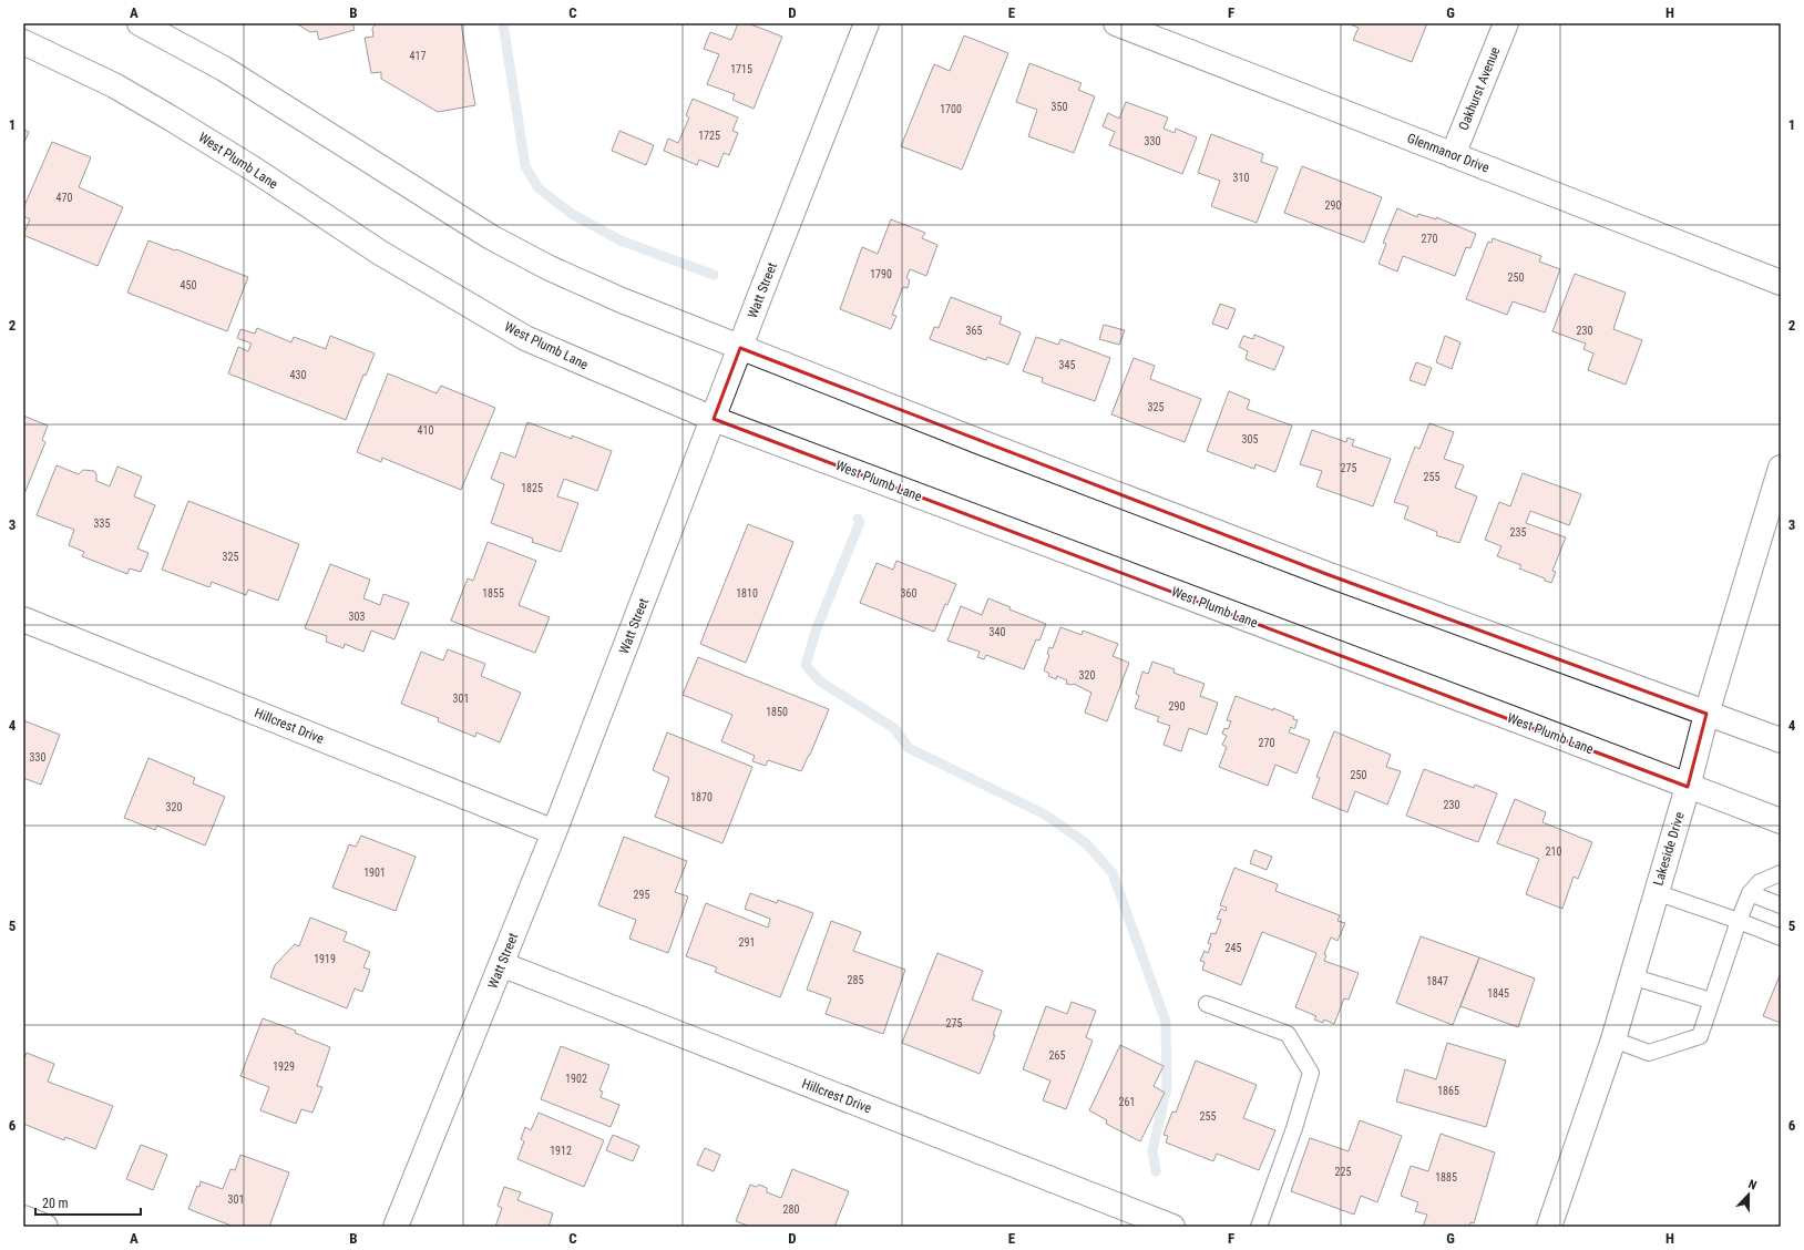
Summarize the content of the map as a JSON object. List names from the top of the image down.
{
  "streets": {
    "street": [
      "Oakhurst Avenue",
      "Glenmanor Drive",
      "West Plumb Lane",
      "Watt Street",
      "Hillcrest Drive",
      "Lakeside Drive"
    ]
  },
  "crossings": [
    ["Oakhurst Avenue", "Glenmanor Drive"],
    ["West Plumb Lane", "Watt Street"],
    ["West Plumb Lane", "Lakeside Drive"],
    ["Watt Street", "Hillcrest Drive"]
  ],
  "house_numbers": [
    "417",
    "1715",
    "350",
    "1700",
    "1725",
    "330",
    "310",
    "470",
    "290",
    "270",
    "1790",
    "250",
    "450",
    "365",
    "230",
    "345",
    "430",
    "325",
    "410",
    "305",
    "275",
    "255",
    "1825",
    "335",
    "235",
    "325",
    "1855",
    "1810",
    "360",
    "303",
    "340",
    "320",
    "301",
    "290",
    "1850",
    "270",
    "330",
    "250",
    "1870",
    "230",
    "320",
    "210",
    "1901",
    "295",
    "291",
    "245",
    "1919",
    "285",
    "1847",
    "1845",
    "275",
    "265",
    "1929",
    "1902",
    "1865",
    "261",
    "255",
    "1912",
    "225",
    "1885",
    "301",
    "280"
  ],
  "scale_bar": "20 m",
  "north": "top",
  "grid": {
    "columns": [
      "A",
      "B",
      "C",
      "D",
      "E",
      "F",
      "G",
      "H"
    ],
    "rows": [
      "1",
      "2",
      "3",
      "4",
      "5",
      "6"
    ]
  }
}
